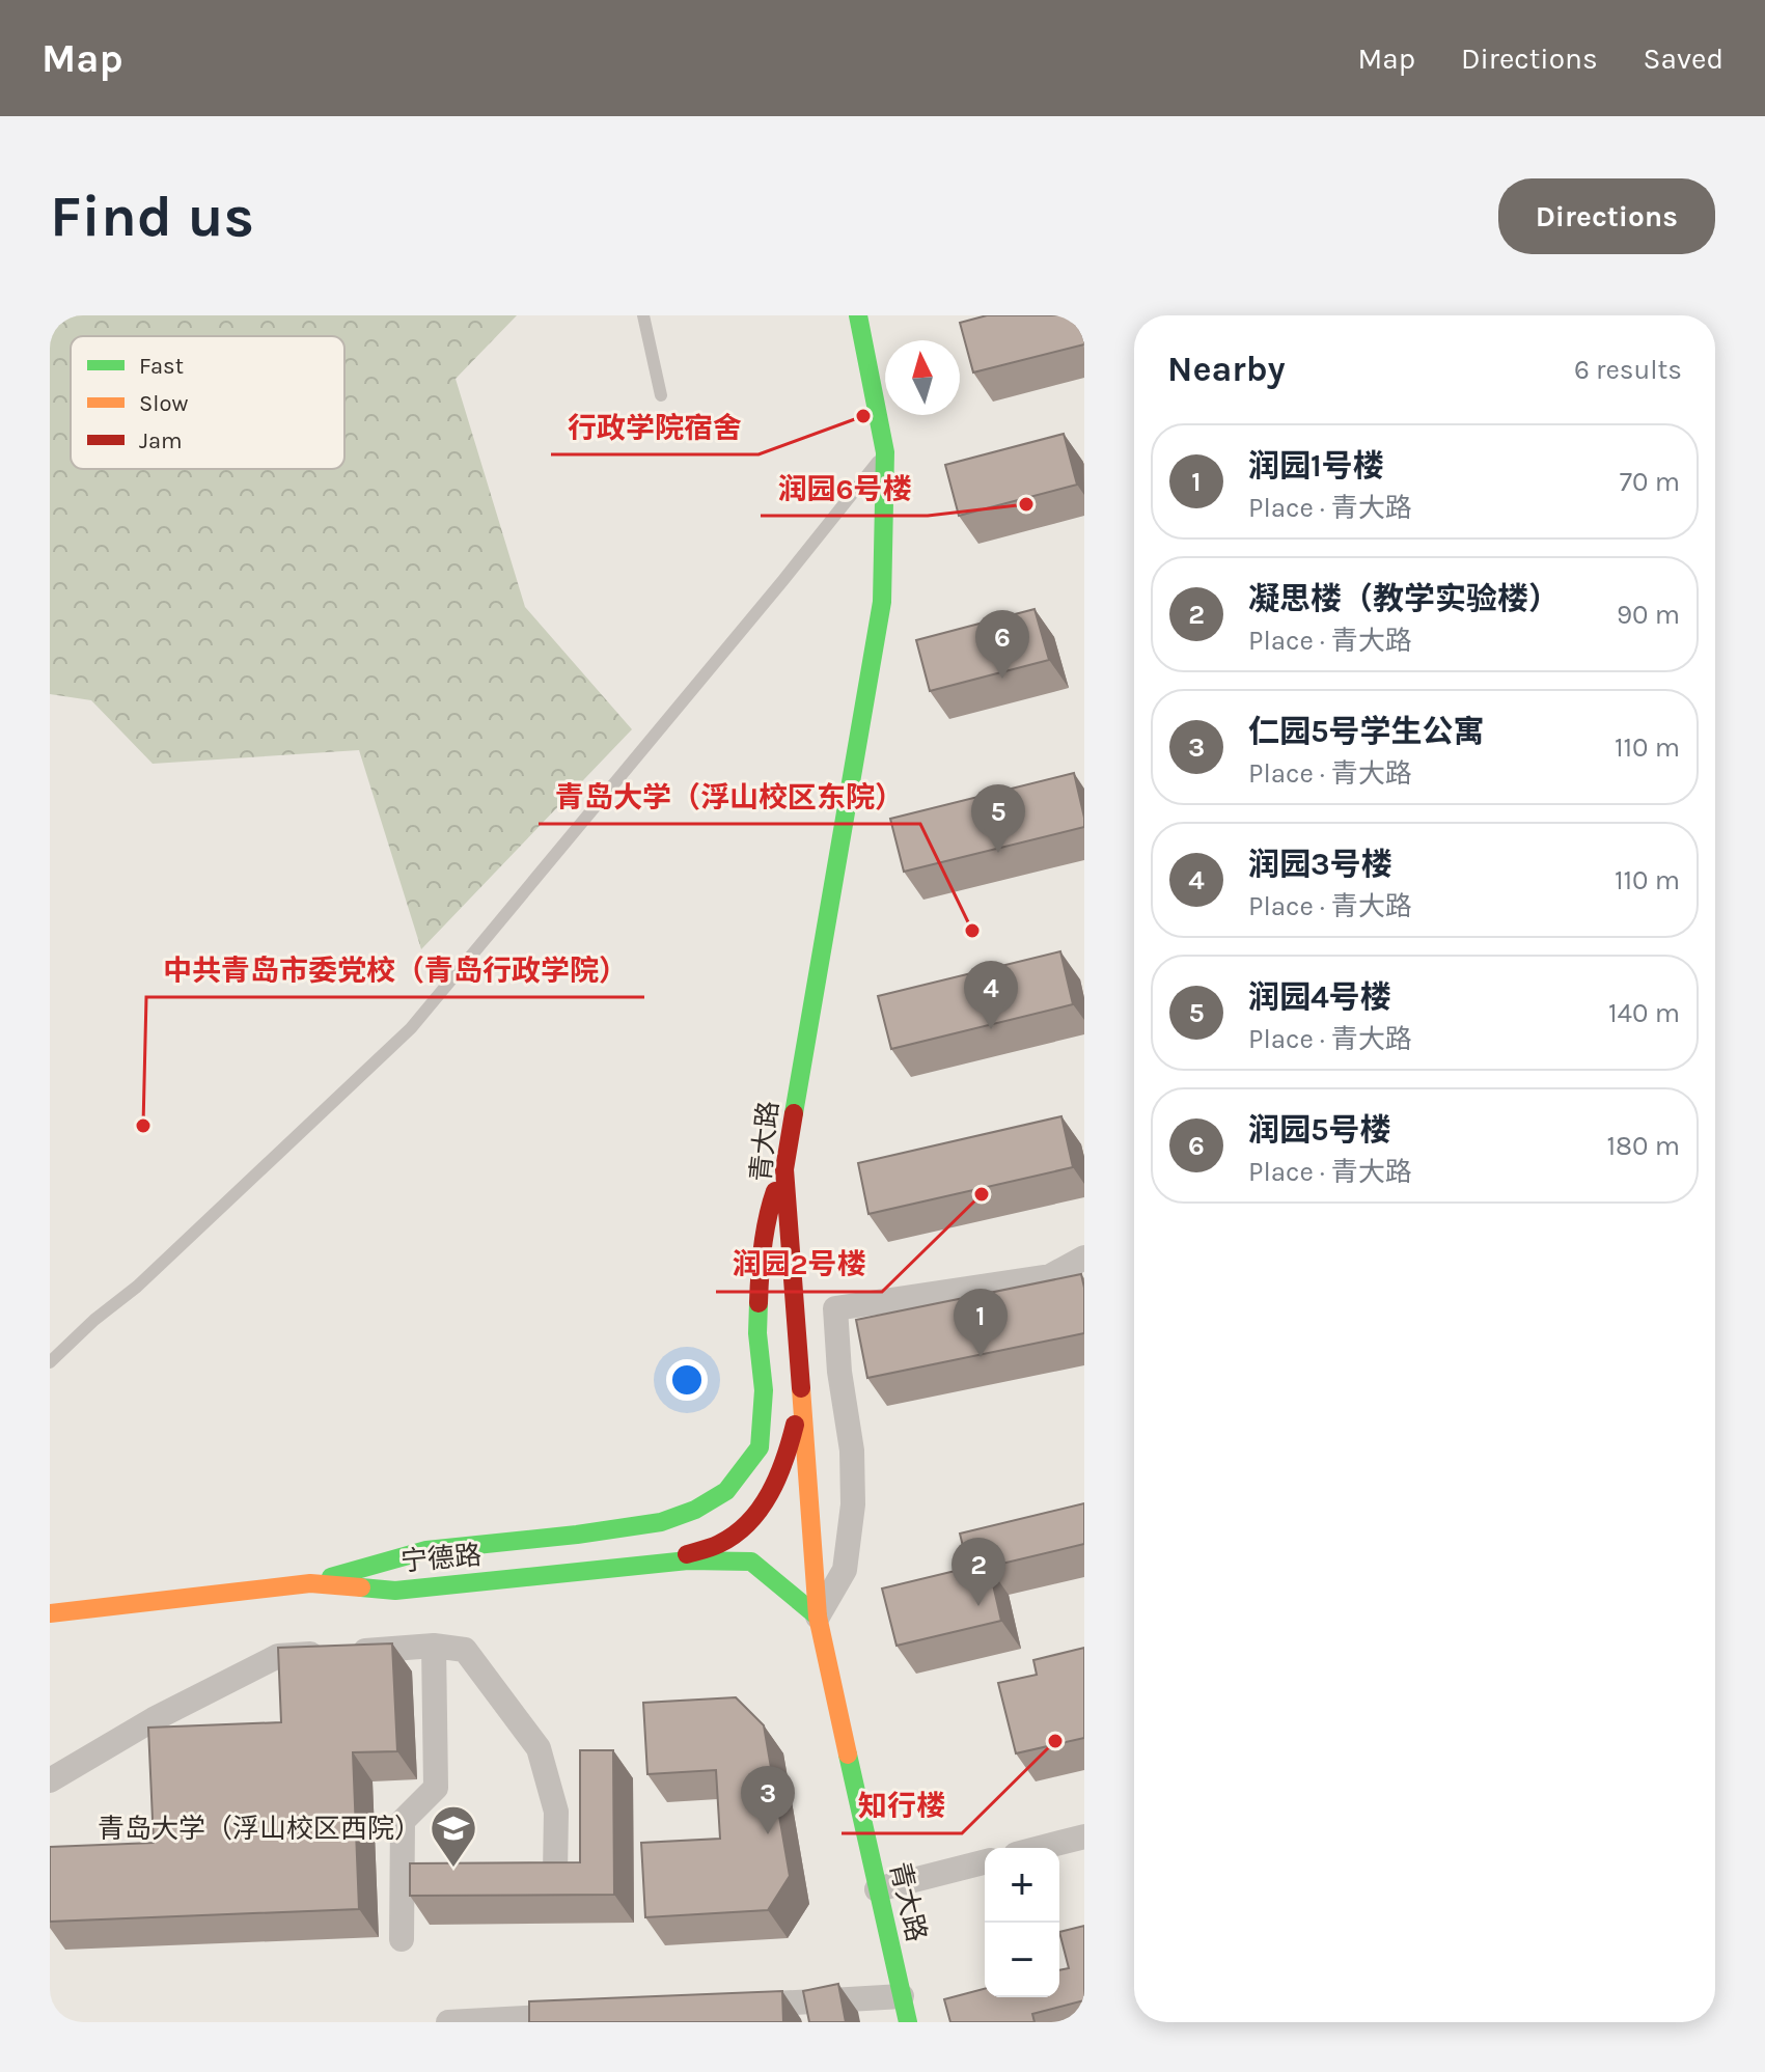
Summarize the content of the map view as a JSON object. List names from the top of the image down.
{
  "streets": {
    "street": ["青大路", "宁德路"]
  },
  "crossings": [
    ["青大路", "宁德路"]
  ],
  "places": {
    "other": [
      "行政学院宿舍",
      "润园6号楼",
      "青岛大学（浮山校区东院）",
      "中共青岛市委党校（青岛行政学院）",
      "润园2号楼",
      "知行楼"
    ],
    "school or university": ["青岛大学（浮山校区西院）"]
  },
  "legend": ["Fast", "Slow", "Jam"],
  "north": "top",
  "page": {
    "header": "Map",
    "nav": ["Map", "Directions", "Saved"],
    "buttons": "Directions",
    "title": "Find us",
    "heading": ["Nearby", "6 results"],
    "list": [
      {
        "mark": "1",
        "name": "润园1号楼",
        "note": "Place · 青大路",
        "value": "70 m"
      },
      {
        "mark": "2",
        "name": "凝思楼（教学实验楼）",
        "note": "Place · 青大路",
        "value": "90 m"
      },
      {
        "mark": "3",
        "name": "仁园5号学生公寓",
        "note": "Place · 青大路",
        "value": "110 m"
      },
      {
        "mark": "4",
        "name": "润园3号楼",
        "note": "Place · 青大路",
        "value": "110 m"
      },
      {
        "mark": "5",
        "name": "润园4号楼",
        "note": "Place · 青大路",
        "value": "140 m"
      },
      {
        "mark": "6",
        "name": "润园5号楼",
        "note": "Place · 青大路",
        "value": "180 m"
      }
    ],
    "pins": [
      "6",
      "5",
      "4",
      "1",
      "2",
      "3"
    ],
    "map_buttons": ["+", "−"]
  }
}
